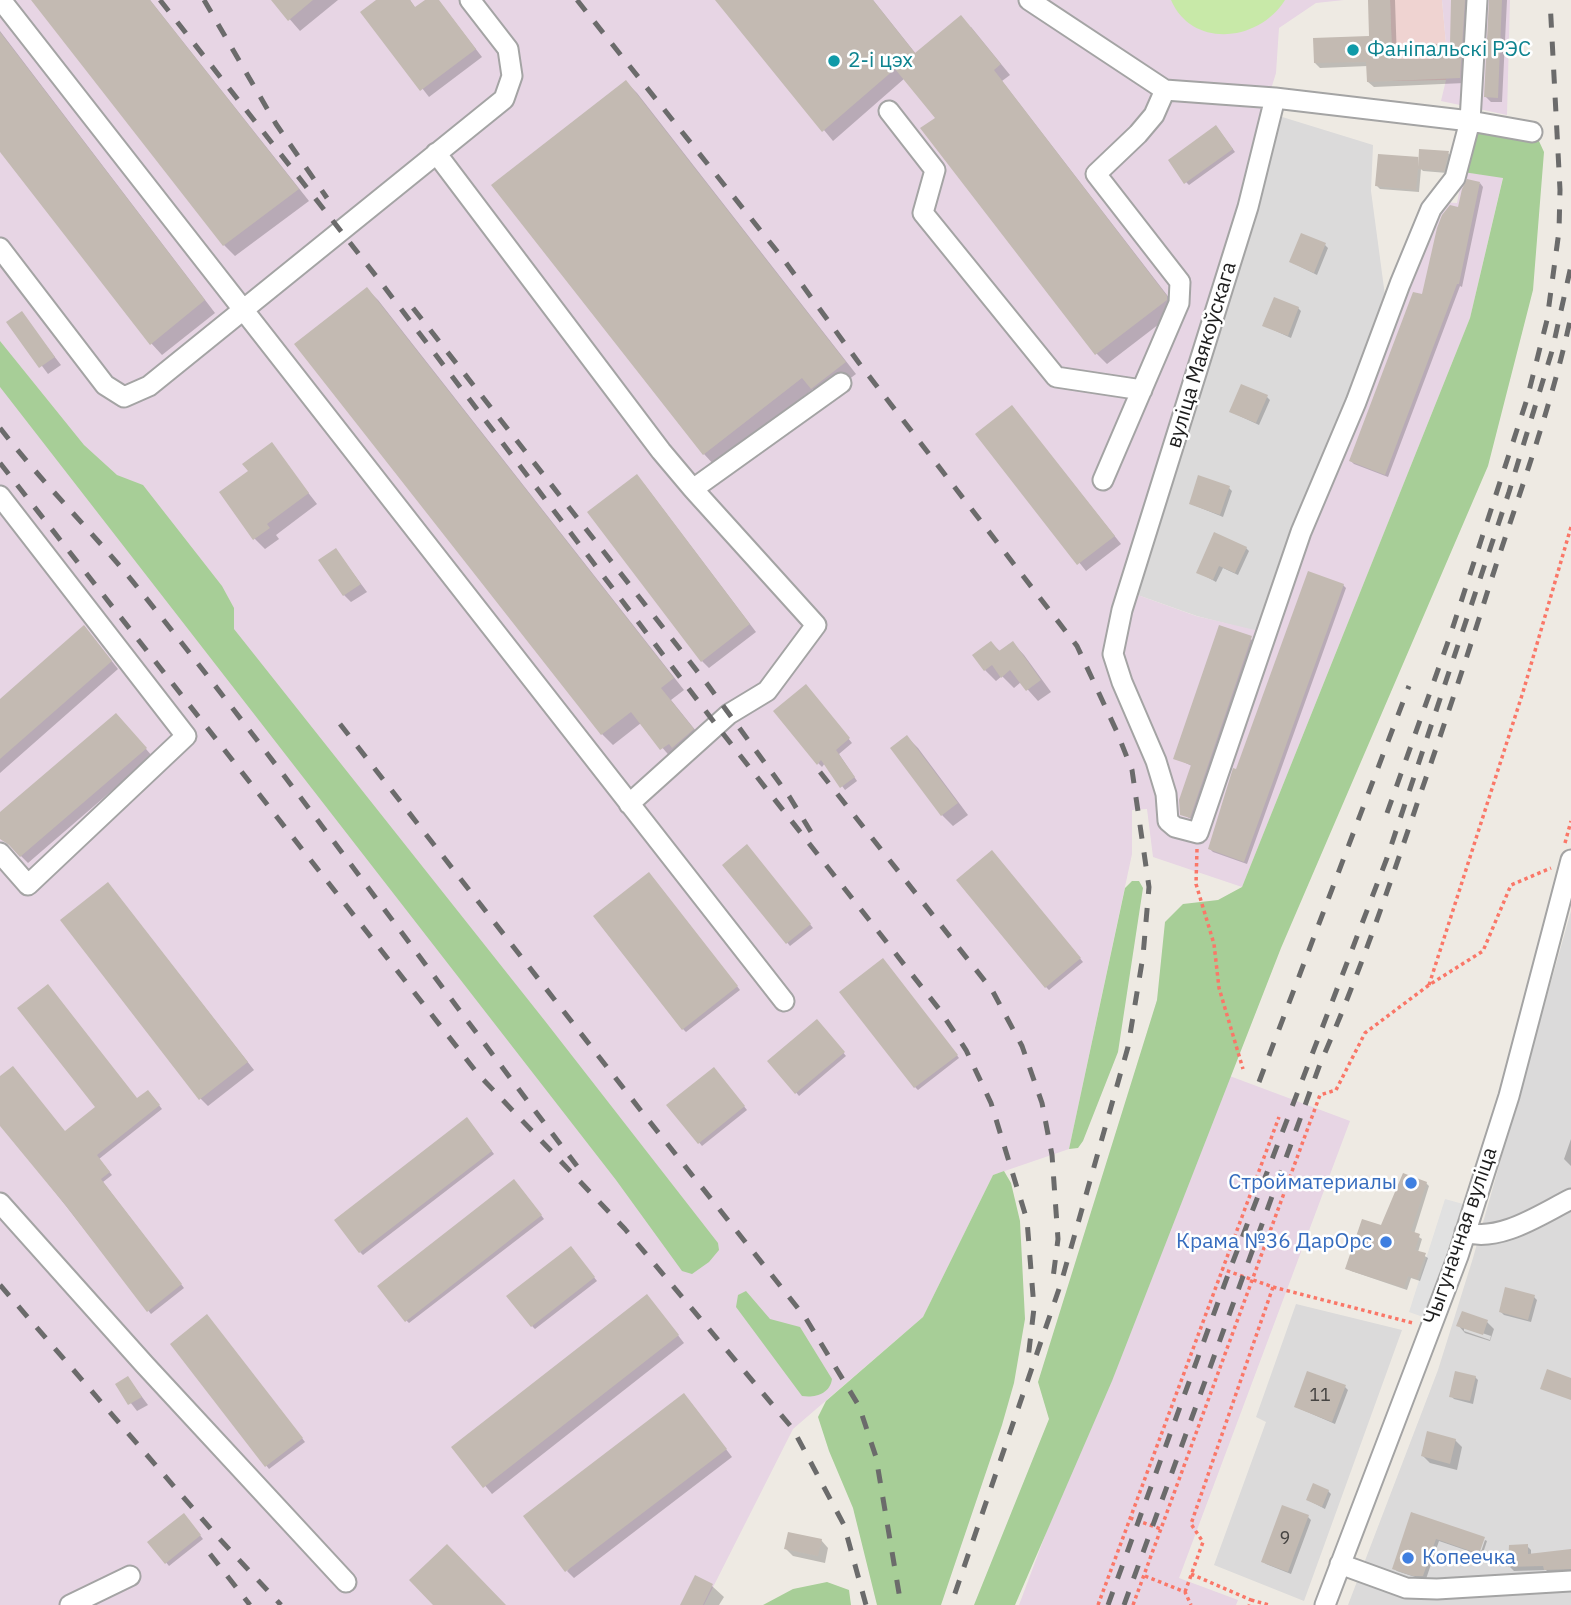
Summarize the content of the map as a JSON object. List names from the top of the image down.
{
  "streets": {
    "street": ["вуліца Маякоўскага", "Чыгуначная вуліца"]
  },
  "places": [
    "Фаніпальскі РЭС",
    "2-і цэх",
    "Стройматериалы",
    "Крама №36 ДарОрс",
    "Копеечка"
  ],
  "house_numbers": ["11", "9"]
}
